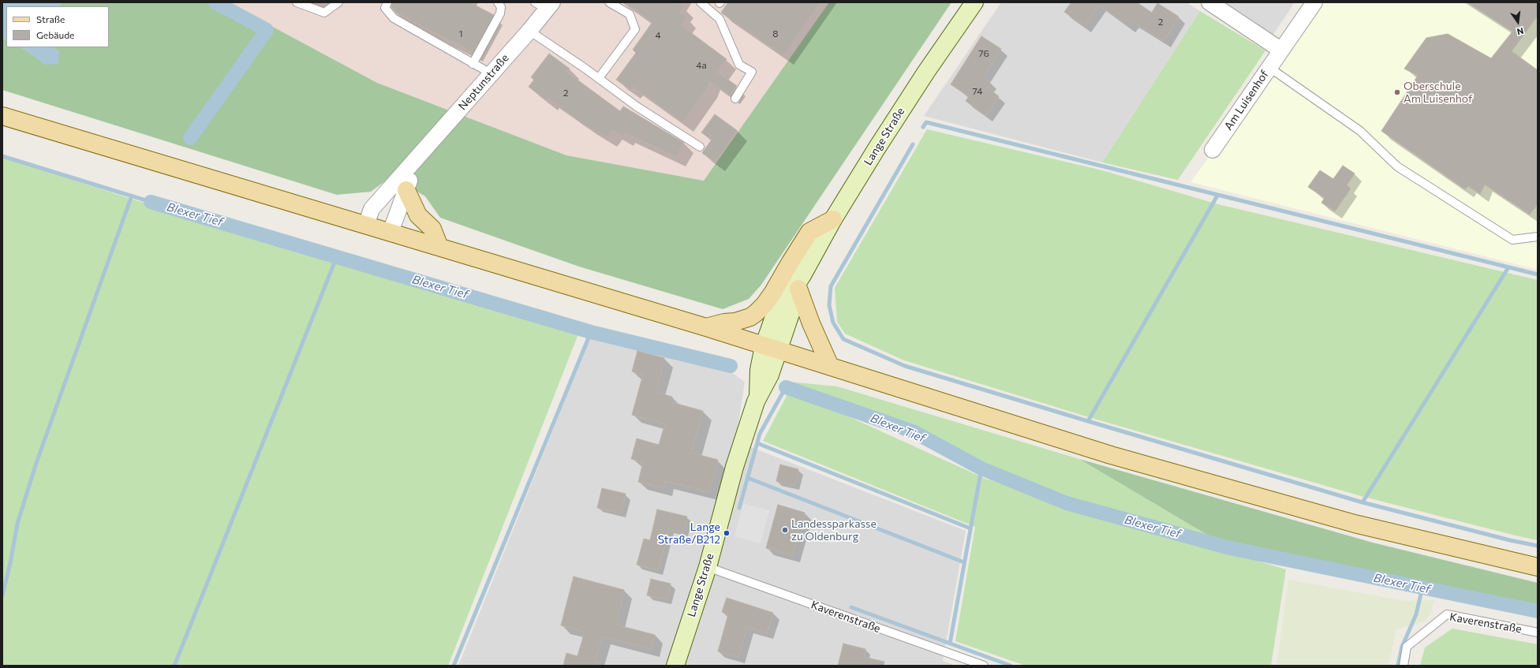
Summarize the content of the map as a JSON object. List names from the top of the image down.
{
  "streets": {
    "street": ["Neptunstraße", "Am Luisenhof", "Lange Straße"],
    "lane": ["Kaverenstraße"]
  },
  "crossings": [
    ["Lange Straße", "Kaverenstraße"]
  ],
  "water": ["Blexer Tief"],
  "places": ["Oberschule Am Luisenhof", "Landessparkasse zu Oldenburg", "Lange Straße/B212"],
  "house_numbers": [
    "2",
    "1",
    "8",
    "4",
    "76",
    "4a",
    "74",
    "2"
  ],
  "legend": ["Straße", "Gebäude"],
  "north": "bottom"
}
